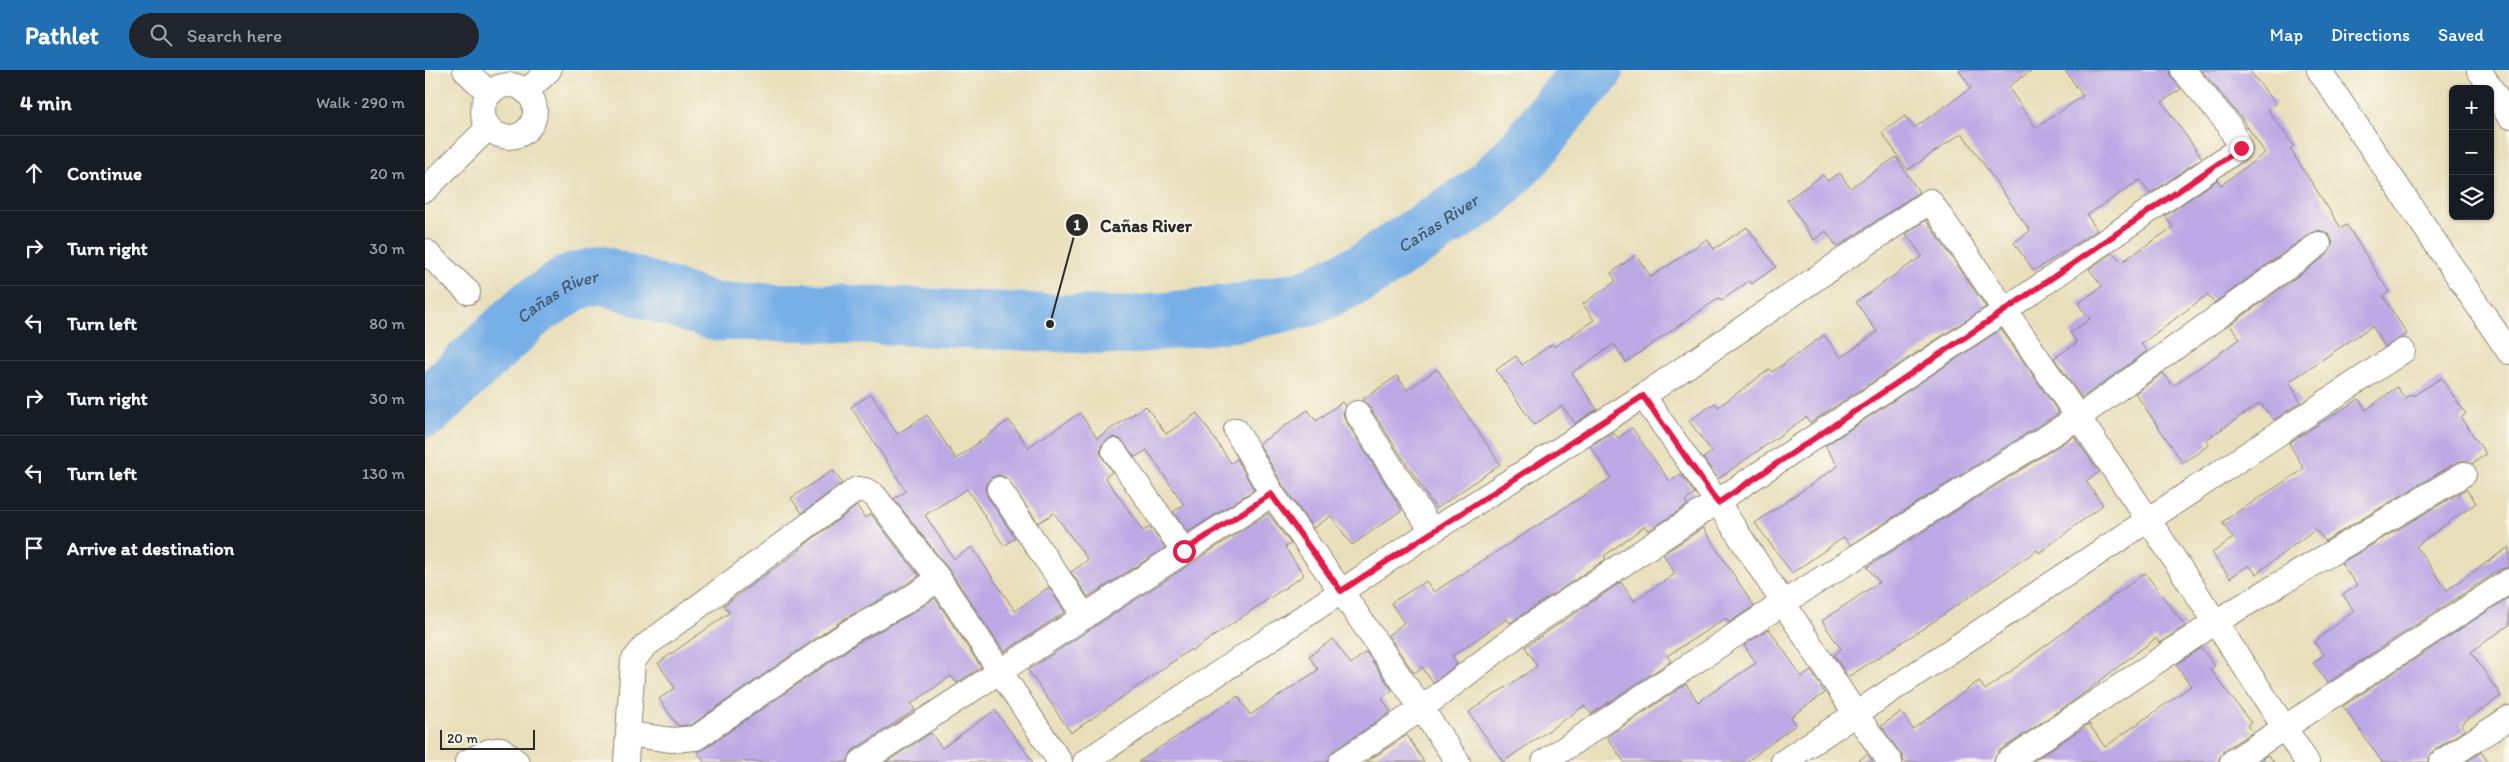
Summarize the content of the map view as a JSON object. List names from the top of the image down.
{
  "water": ["Cañas River"],
  "places": ["Cañas River"],
  "scale_bar": "20 m",
  "page": {
    "header": "Pathlet",
    "search": "Search here",
    "nav": ["Map", "Directions", "Saved"],
    "heading": ["4 min", "Walk · 290 m"],
    "map_buttons": ["+", "−"],
    "list": [
      ["Continue", "20 m"],
      ["Turn right", "30 m"],
      ["Turn left", "80 m"],
      ["Turn right", "30 m"],
      ["Turn left", "130 m"],
      "Arrive at destination"
    ],
    "scale": "20 m"
  }
}
